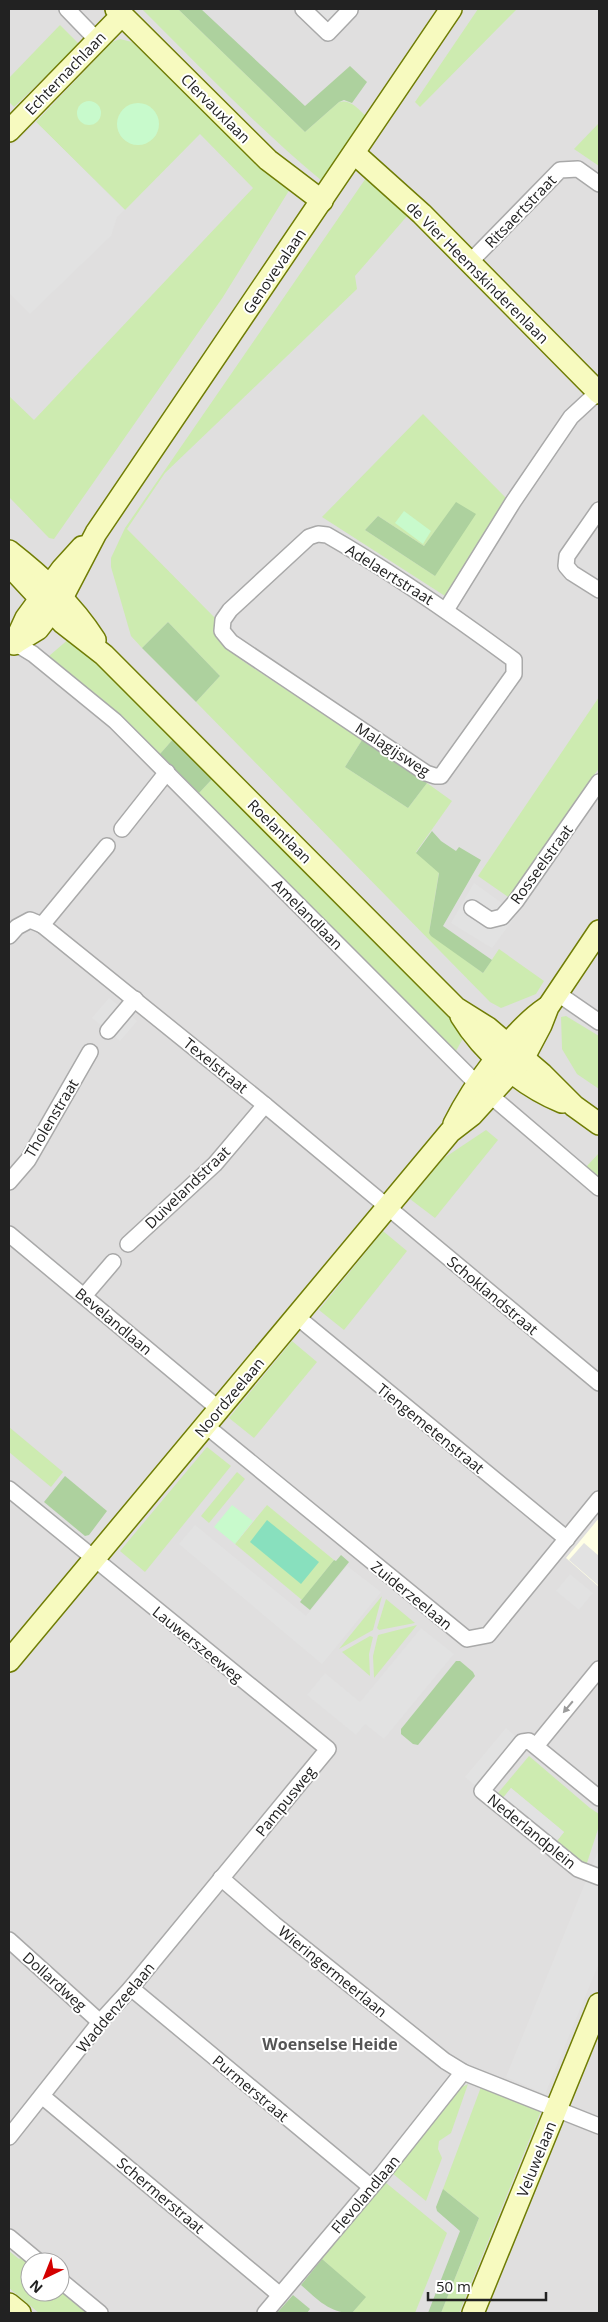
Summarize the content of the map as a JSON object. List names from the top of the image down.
{
  "streets": {
    "street": [
      "Echternachlaan",
      "Clervauxlaan",
      "Ritsaertstraat",
      "Genovevalaan",
      "de Vier Heemskinderenlaan",
      "Adelaertstraat",
      "Malagijsweg",
      "Roelantlaan",
      "Rosseelstraat",
      "Amelandlaan",
      "Texelstraat",
      "Tholenstraat",
      "Duivelandstraat",
      "Schoklandstraat",
      "Bevelandlaan",
      "Noordzeelaan",
      "Tiengemetenstraat",
      "Zuiderzeelaan",
      "Lauwerszeeweg",
      "Pampusweg",
      "Nederlandplein",
      "Wieringermeerlaan",
      "Dollardweg",
      "Waddenzeelaan",
      "Purmerstraat",
      "Veluwelaan",
      "Flevolandlaan",
      "Schermerstraat"
    ]
  },
  "crossings": [
    ["Echternachlaan", "Clervauxlaan"],
    ["Clervauxlaan", "Genovevalaan"],
    ["Ritsaertstraat", "de Vier Heemskinderenlaan"],
    ["Genovevalaan", "de Vier Heemskinderenlaan"],
    ["Genovevalaan", "Roelantlaan"],
    ["Genovevalaan", "Amelandlaan"],
    ["de Vier Heemskinderenlaan", "Adelaertstraat"],
    ["Adelaertstraat", "Malagijsweg"],
    ["Roelantlaan", "Noordzeelaan"],
    ["Amelandlaan", "Noordzeelaan"],
    ["Texelstraat", "Duivelandstraat"],
    ["Texelstraat", "Schoklandstraat"],
    ["Texelstraat", "Noordzeelaan"],
    ["Schoklandstraat", "Noordzeelaan"],
    ["Bevelandlaan", "Noordzeelaan"],
    ["Noordzeelaan", "Tiengemetenstraat"],
    ["Noordzeelaan", "Zuiderzeelaan"],
    ["Noordzeelaan", "Lauwerszeeweg"],
    ["Tiengemetenstraat", "Zuiderzeelaan"],
    ["Lauwerszeeweg", "Pampusweg"],
    ["Pampusweg", "Wieringermeerlaan"],
    ["Pampusweg", "Waddenzeelaan"],
    ["Wieringermeerlaan", "Waddenzeelaan"],
    ["Wieringermeerlaan", "Veluwelaan"],
    ["Wieringermeerlaan", "Flevolandlaan"],
    ["Dollardweg", "Waddenzeelaan"],
    ["Waddenzeelaan", "Purmerstraat"],
    ["Waddenzeelaan", "Schermerstraat"],
    ["Purmerstraat", "Flevolandlaan"],
    ["Flevolandlaan", "Schermerstraat"]
  ],
  "districts": ["Woenselse Heide"],
  "scale_bar": "50 m",
  "north": "bottom left"
}
